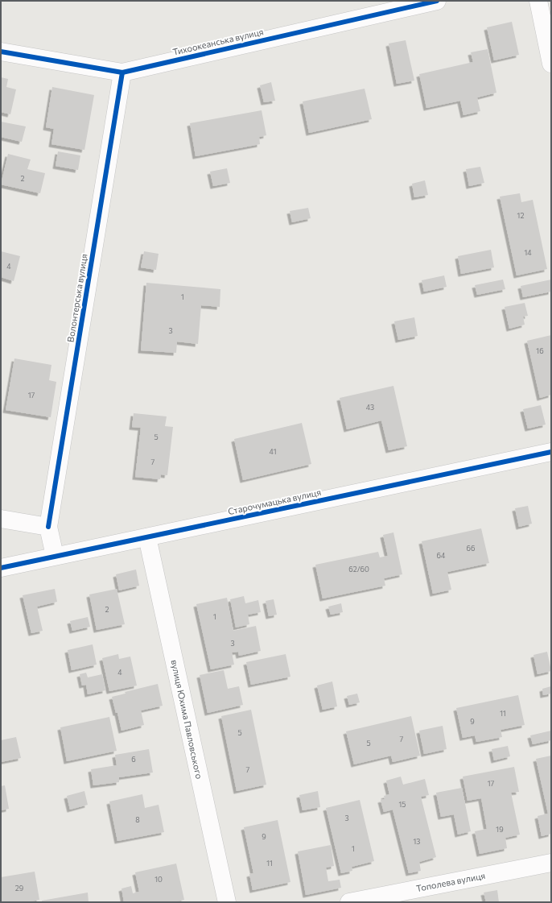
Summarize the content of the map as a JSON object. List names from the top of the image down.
{
  "streets": {
    "street": [
      "Тихоокеанська вулиця",
      "Волонтерська вулиця",
      "Старочумацька вулиця",
      "вулиця Юхима Павловського",
      "Тополева вулиця"
    ]
  },
  "crossings": [
    ["Тихоокеанська вулиця", "Волонтерська вулиця"],
    ["Старочумацька вулиця", "вулиця Юхима Павловського"]
  ],
  "house_numbers": [
    "2",
    "12",
    "14",
    "4",
    "1",
    "3",
    "16",
    "17",
    "43",
    "5",
    "41",
    "7",
    "66",
    "64",
    "62/60",
    "2",
    "1",
    "3",
    "4",
    "11",
    "9",
    "5",
    "7",
    "5",
    "6",
    "7",
    "17",
    "15",
    "3",
    "8",
    "19",
    "9",
    "13",
    "1",
    "11",
    "10",
    "29"
  ]
}
